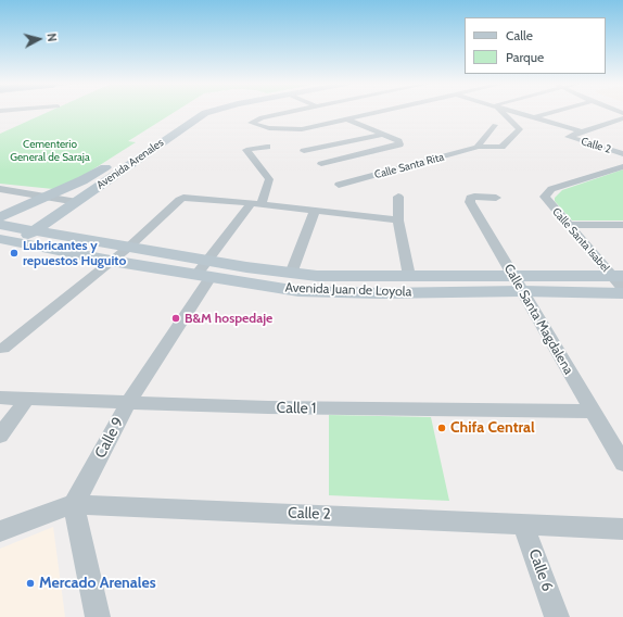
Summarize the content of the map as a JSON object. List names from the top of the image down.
{
  "streets": {
    "street": [
      "Calle 2",
      "Avenida Arenales",
      "Calle Santa Rita",
      "Calle Santa Isabel",
      "Avenida Juan de Loyola",
      "Calle Santa Magdalena",
      "Calle 1",
      "Calle 9",
      "Calle 6"
    ]
  },
  "crossings": [
    ["Calle 2", "Calle 9"],
    ["Calle 2", "Calle 6"],
    ["Avenida Arenales", "Avenida Juan de Loyola"],
    ["Calle Santa Isabel", "Avenida Juan de Loyola"],
    ["Avenida Juan de Loyola", "Calle Santa Magdalena"],
    ["Avenida Juan de Loyola", "Calle 9"],
    ["Calle Santa Magdalena", "Calle 1"],
    ["Calle 1", "Calle 9"]
  ],
  "parks": ["Cementerio General de Saraja"],
  "places": [
    "Lubricantes y repuestos Huguito",
    "B&M hospedaje",
    "Chifa Central",
    "Mercado Arenales"
  ],
  "legend": ["Calle", "Parque"],
  "north": "right"
}
